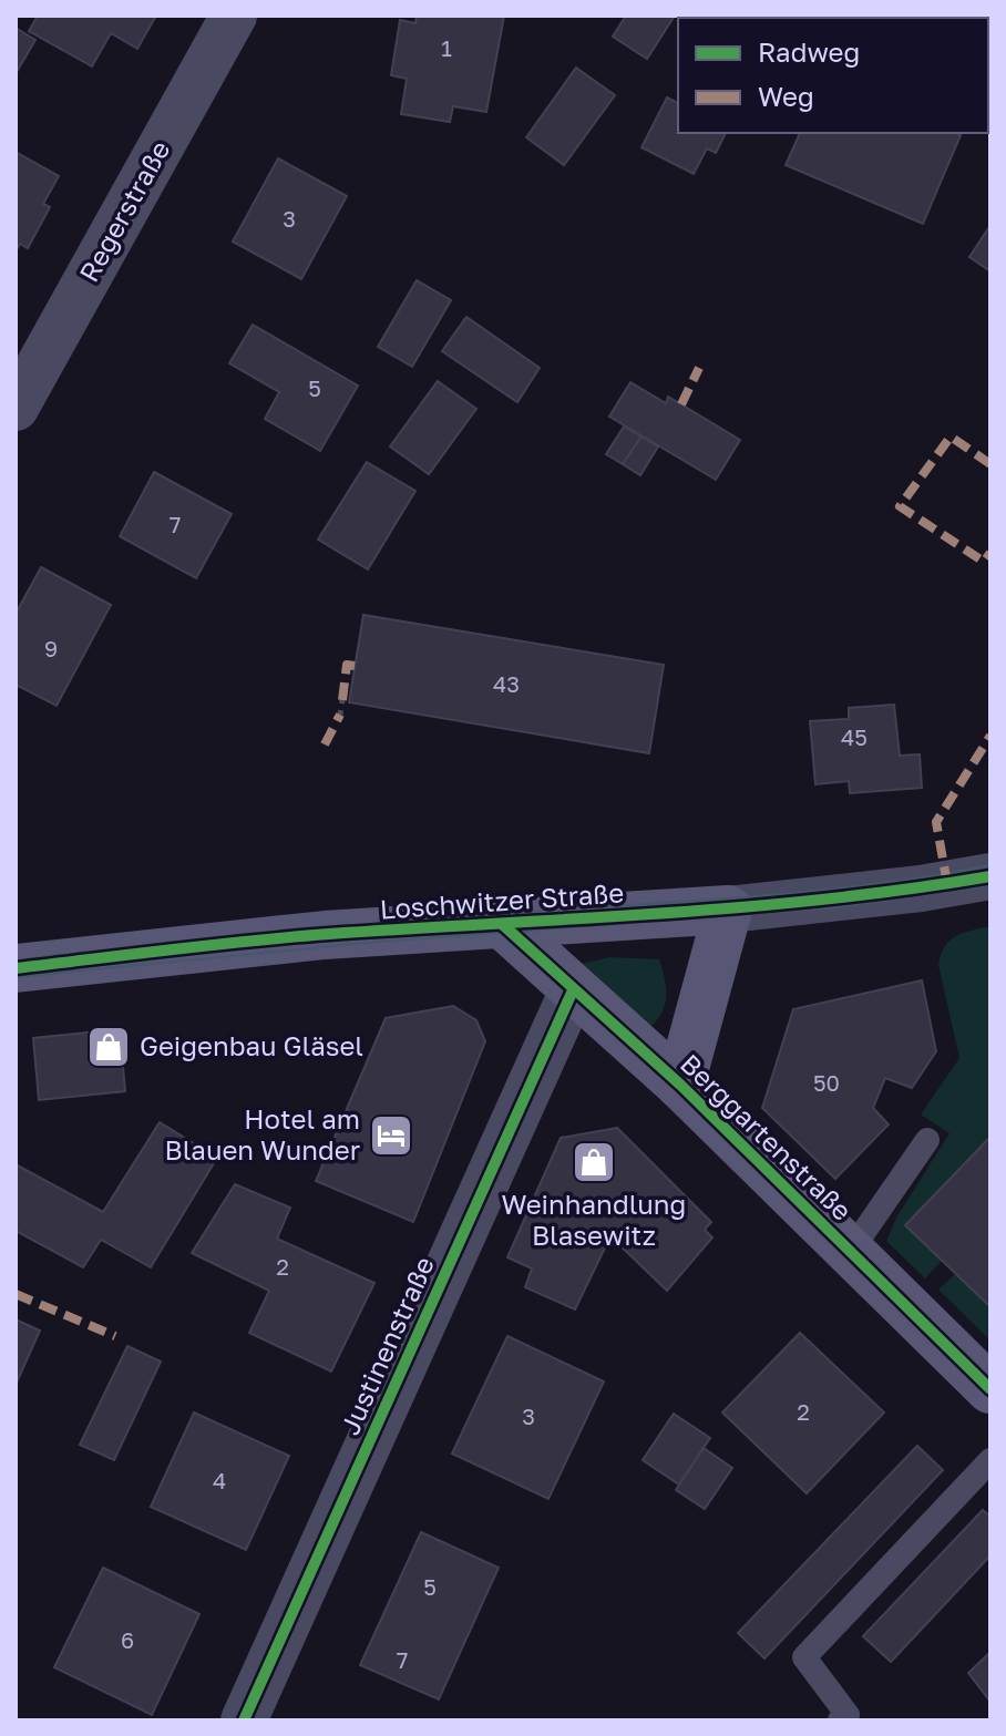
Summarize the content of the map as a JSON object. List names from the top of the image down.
{
  "streets": {
    "street": [
      "Regerstraße",
      "Loschwitzer Straße",
      "Berggartenstraße",
      "Justinenstraße"
    ]
  },
  "crossings": [
    ["Loschwitzer Straße", "Berggartenstraße"],
    ["Berggartenstraße", "Justinenstraße"]
  ],
  "places": {
    "shop": ["Geigenbau Gläsel", "Weinhandlung Blasewitz"],
    "hotel": ["Hotel am Blauen Wunder"]
  },
  "house_numbers": [
    "1",
    "3",
    "5",
    "7",
    "9",
    "43",
    "45",
    "50",
    "2",
    "2",
    "3",
    "4",
    "5",
    "6",
    "7"
  ],
  "legend": ["Radweg", "Weg"]
}
